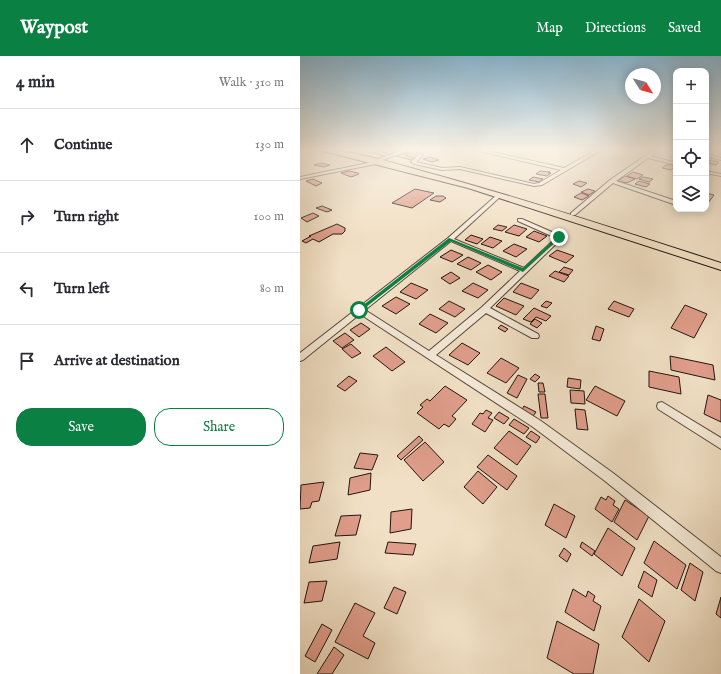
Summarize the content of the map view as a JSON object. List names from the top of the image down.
{
  "north": "bottom right",
  "page": {
    "header": "Waypost",
    "nav": ["Map", "Directions", "Saved"],
    "heading": ["4 min", "Walk · 310 m"],
    "map_buttons": ["+", "−"],
    "list": [
      ["Continue", "130 m"],
      ["Turn right", "100 m"],
      ["Turn left", "80 m"],
      "Arrive at destination"
    ],
    "buttons": ["Save", "Share"]
  }
}
